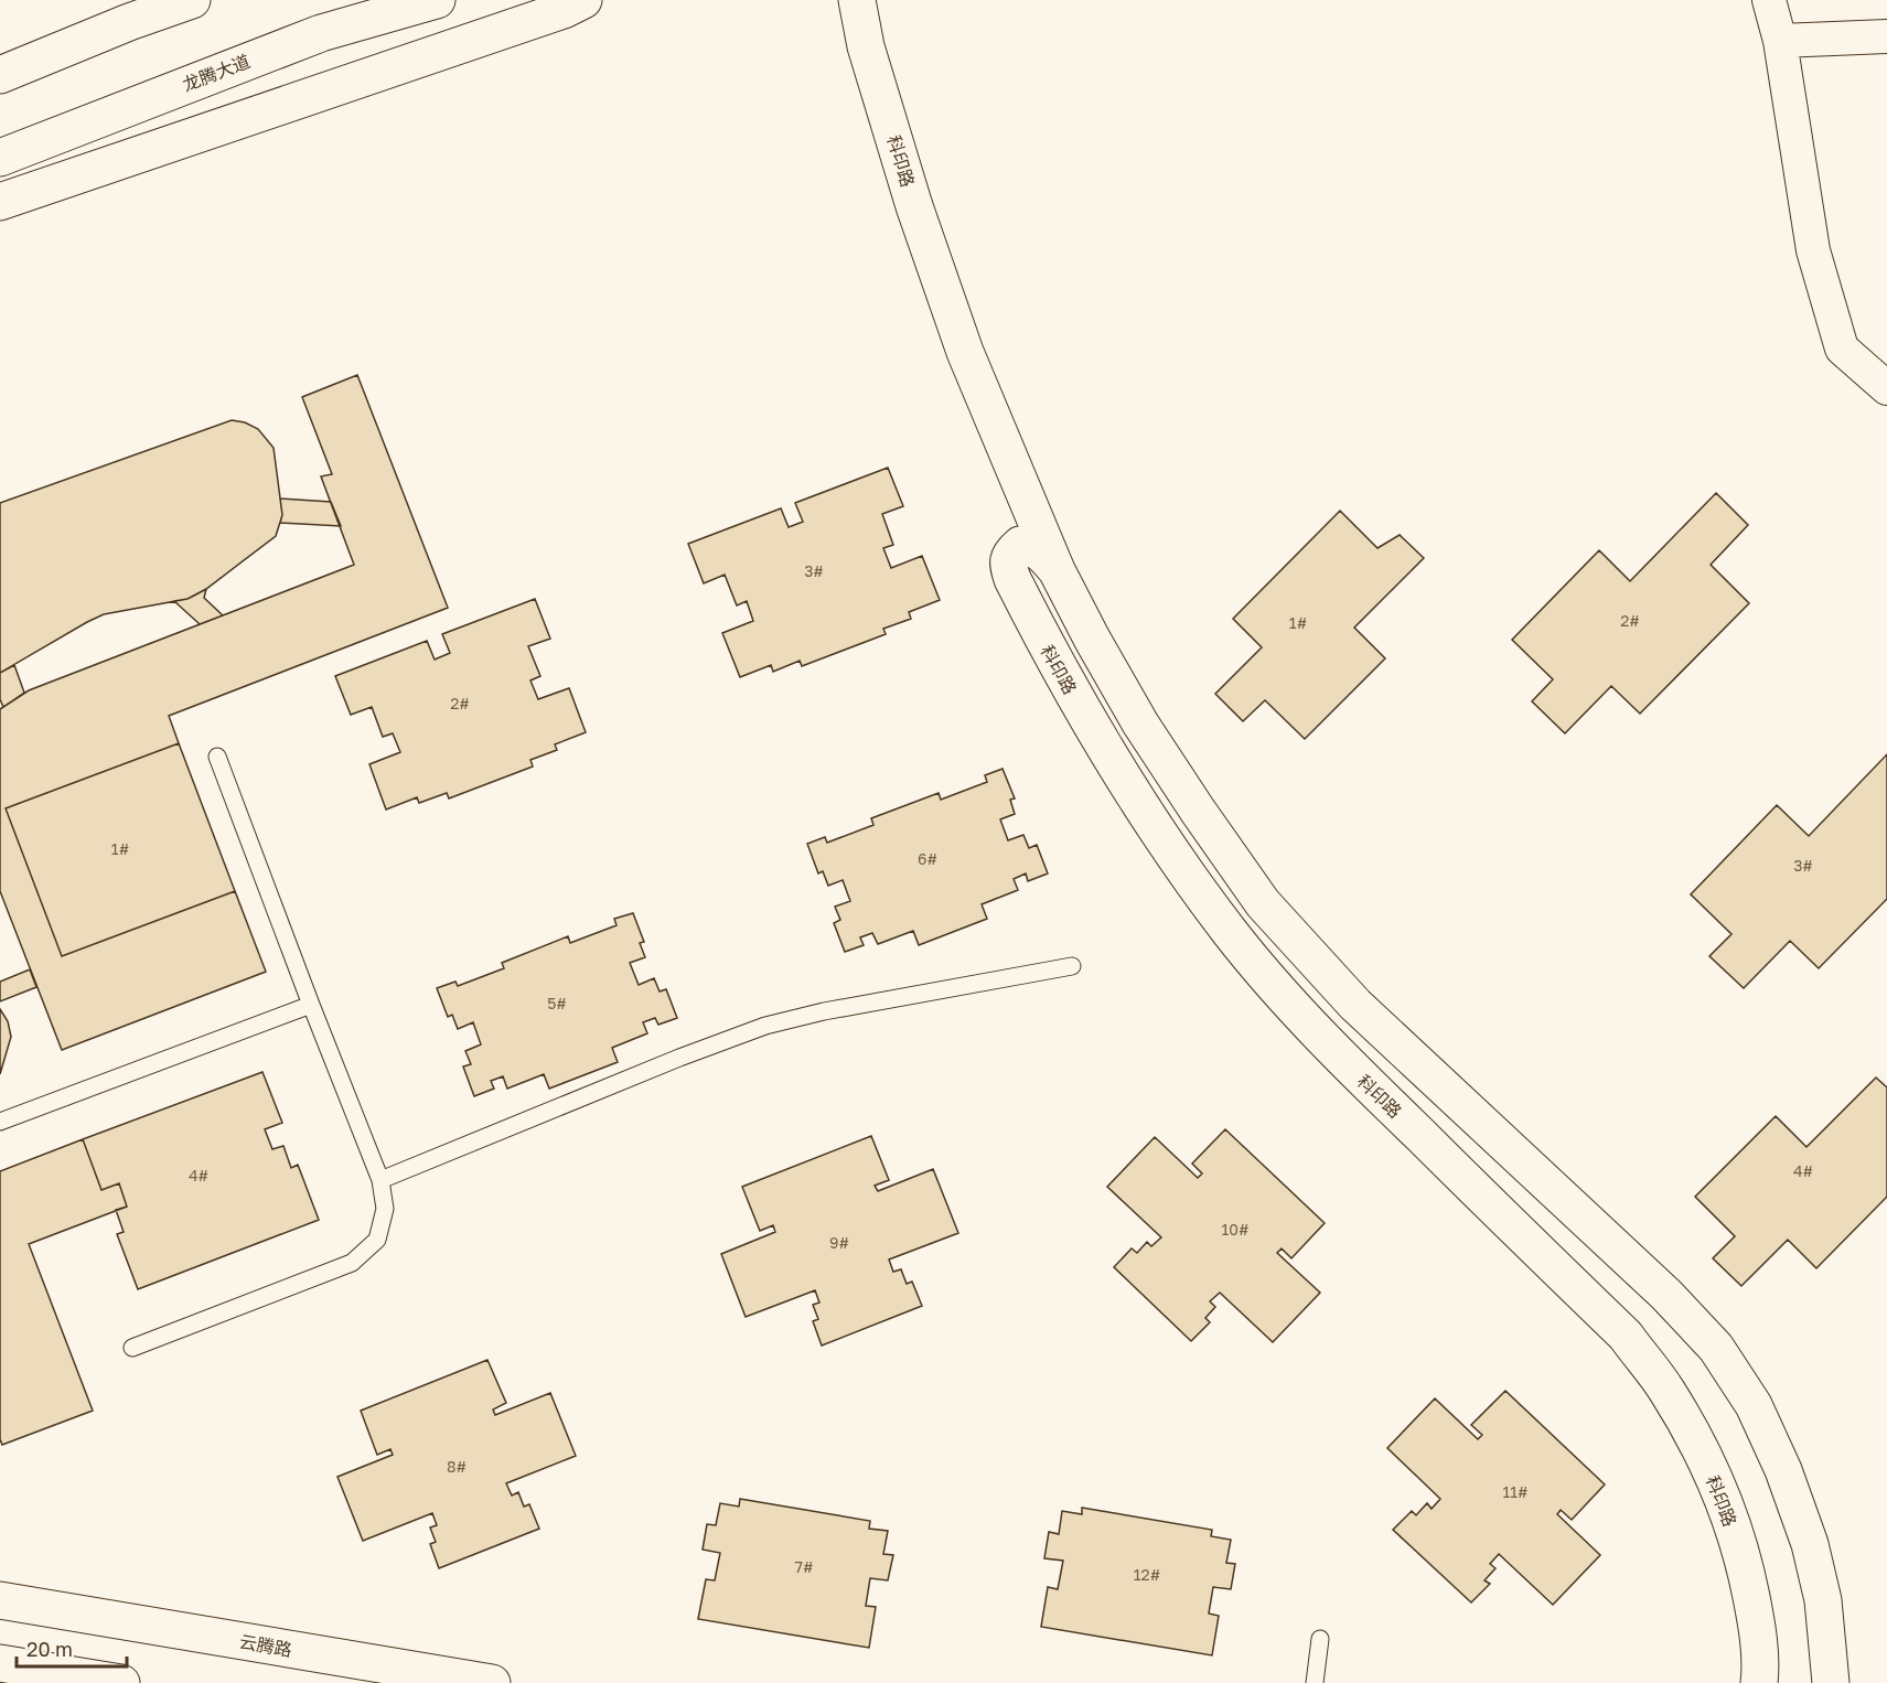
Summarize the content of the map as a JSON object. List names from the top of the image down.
{
  "streets": {
    "main road": ["龙腾大道", "科印路", "云腾路"]
  },
  "house_numbers": [
    "3#",
    "2#",
    "1#",
    "2#",
    "1#",
    "6#",
    "3#",
    "5#",
    "4#",
    "4#",
    "10#",
    "9#",
    "8#",
    "11#",
    "7#",
    "12#"
  ],
  "scale_bar": "20 m"
}
